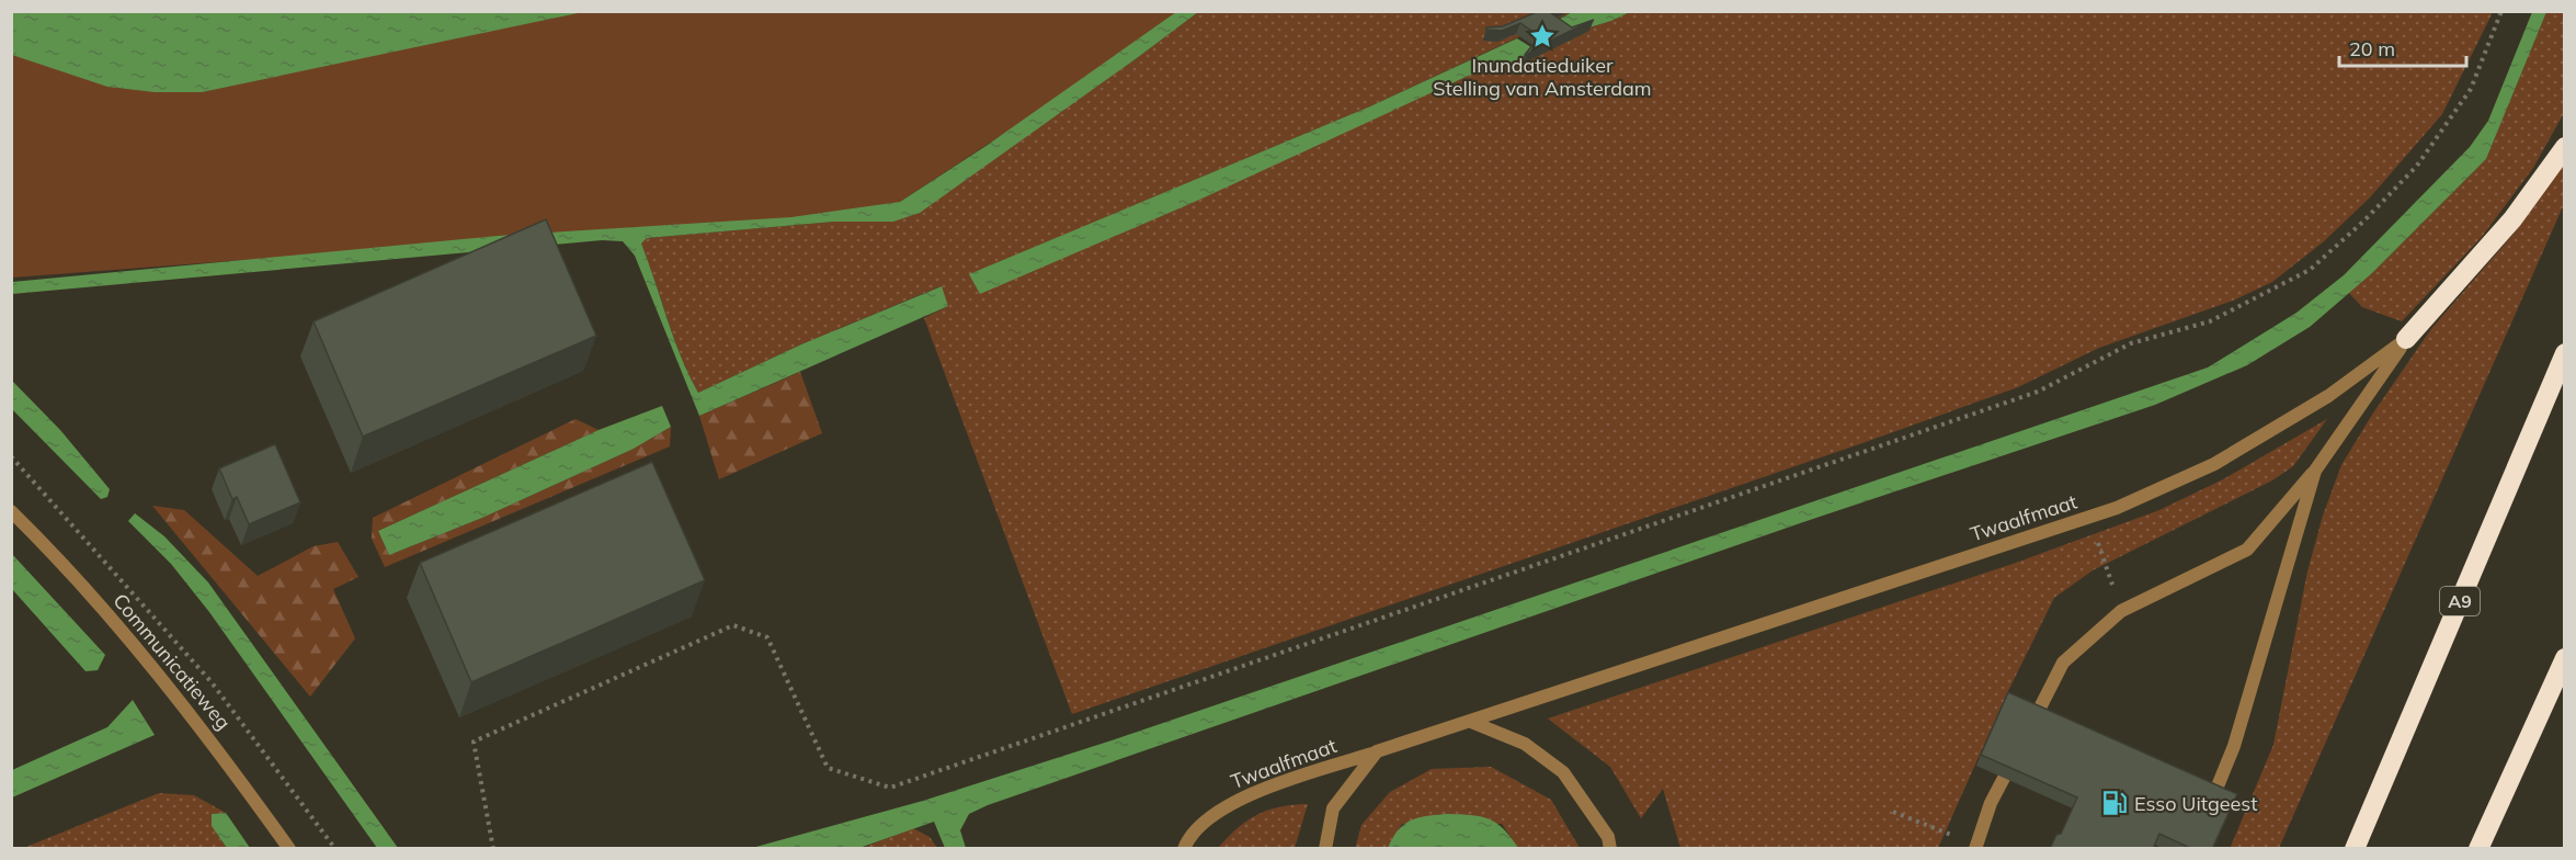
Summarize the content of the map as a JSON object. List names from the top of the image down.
{
  "streets": {
    "highway": ["A9"],
    "street": ["Twaalfmaat", "Communicatieweg"]
  },
  "places": {
    "place": ["Inundatieduiker Stelling van Amsterdam"],
    "fuel station": ["Esso Uitgeest"]
  },
  "scale_bar": "20 m"
}
